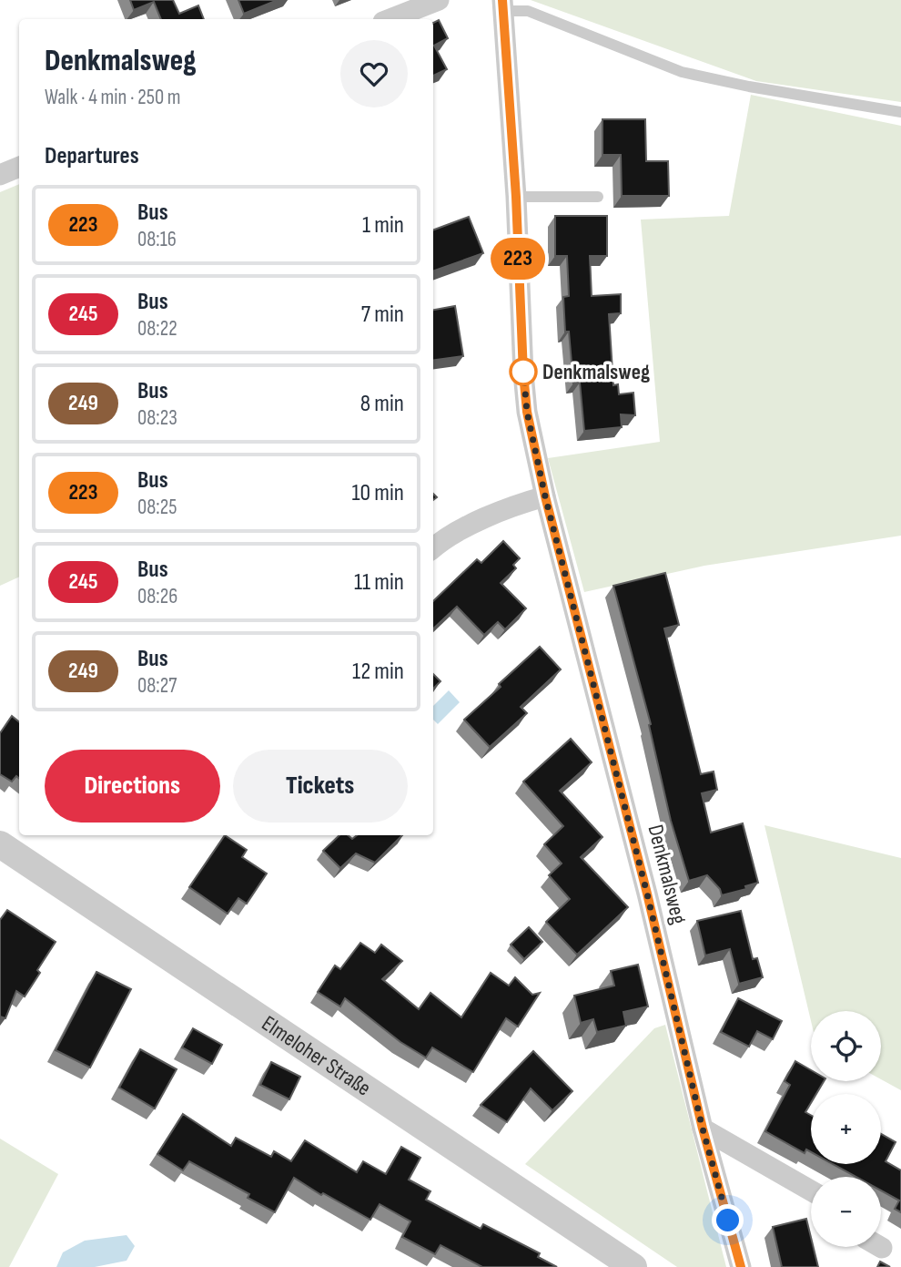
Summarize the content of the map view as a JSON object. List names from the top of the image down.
{
  "streets": {
    "street": ["Denkmalsweg", "Elmeloher Straße"]
  },
  "places": ["Denkmalsweg"],
  "lines": ["bus line 223"],
  "page": {
    "on_map": "223",
    "heading": [
      ["Denkmalsweg", "Walk · 4 min · 250 m"],
      "Departures"
    ],
    "list": [
      {
        "mark": "223",
        "name": "Bus",
        "note": "08:16",
        "value": "1 min"
      },
      {
        "mark": "245",
        "name": "Bus",
        "note": "08:22",
        "value": "7 min"
      },
      {
        "mark": "249",
        "name": "Bus",
        "note": "08:23",
        "value": "8 min"
      },
      {
        "mark": "223",
        "name": "Bus",
        "note": "08:25",
        "value": "10 min"
      },
      {
        "mark": "245",
        "name": "Bus",
        "note": "08:26",
        "value": "11 min"
      },
      {
        "mark": "249",
        "name": "Bus",
        "note": "08:27",
        "value": "12 min"
      }
    ],
    "buttons": ["Directions", "Tickets"],
    "map_buttons": ["+", "−"]
  }
}
